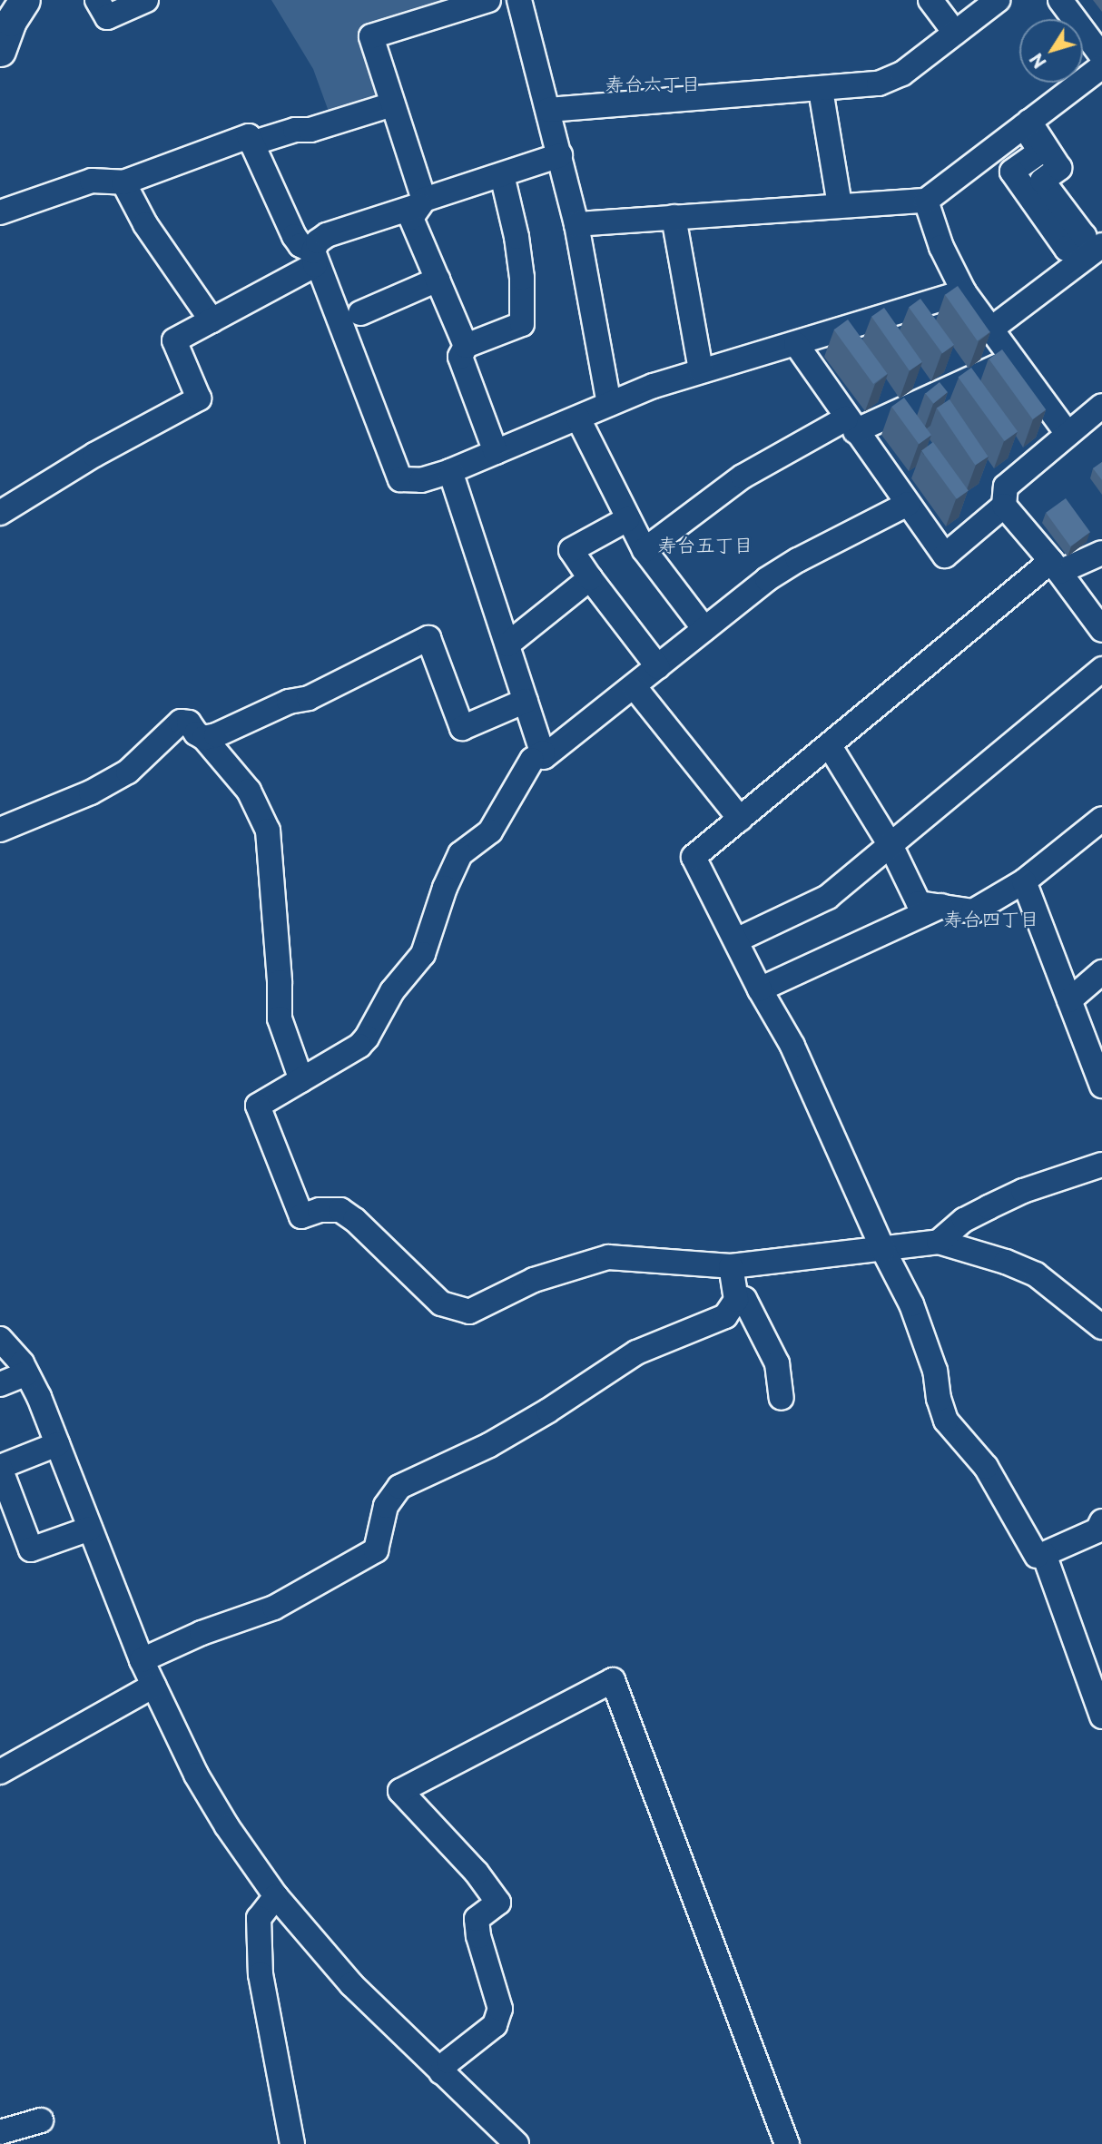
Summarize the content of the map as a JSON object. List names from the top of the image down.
{
  "districts": ["寿台六丁目", "寿台五丁目", "寿台四丁目"],
  "north": "bottom left"
}
